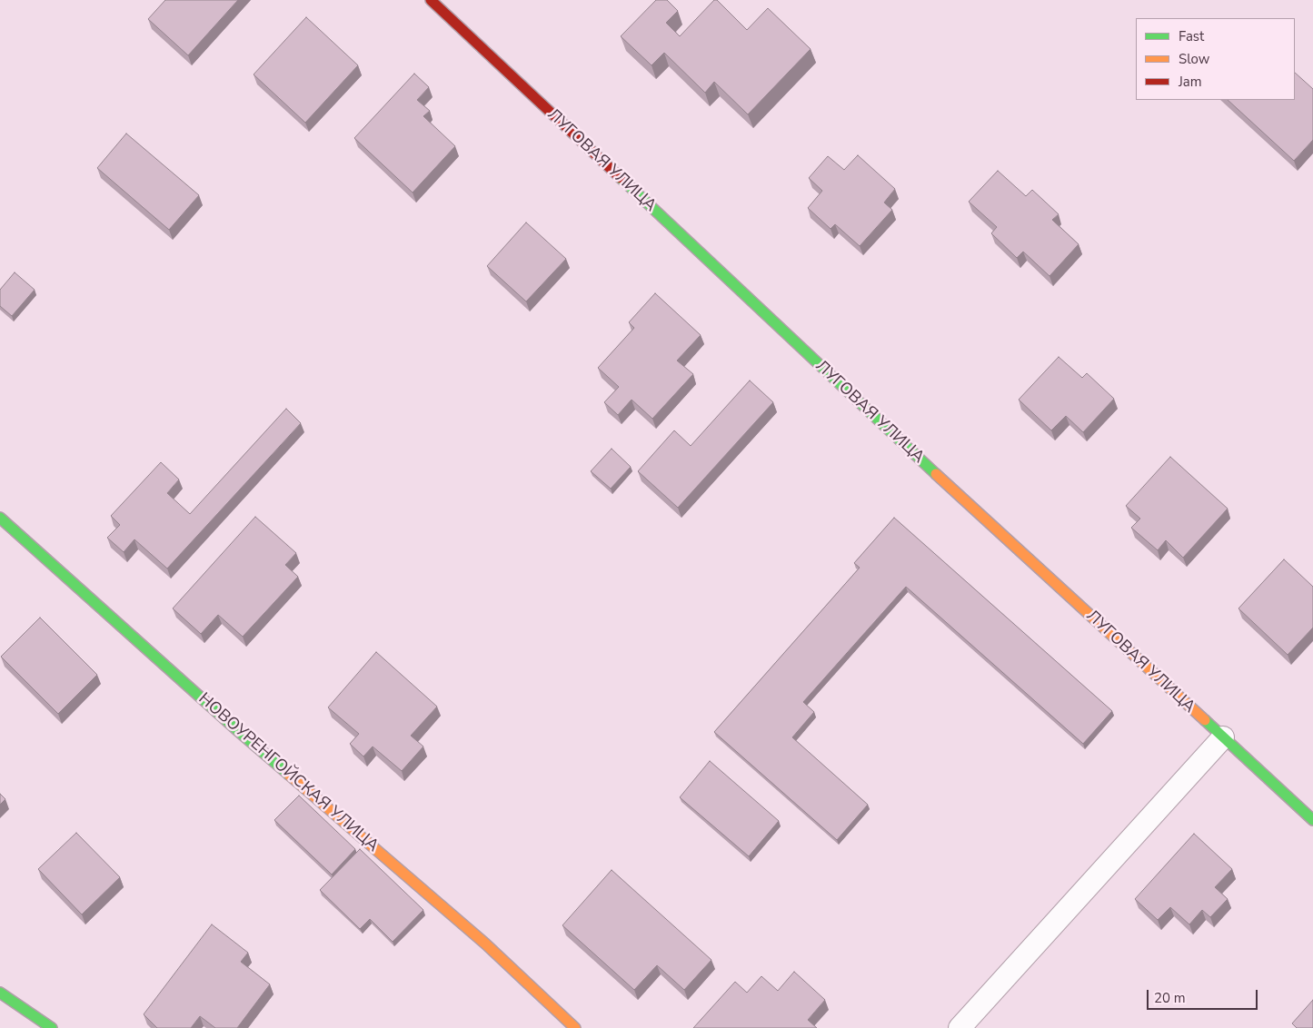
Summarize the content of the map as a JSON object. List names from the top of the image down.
{
  "streets": {
    "street": ["ЛУГОВАЯ УЛИЦА", "НОВОУРЕНГОЙСКАЯ УЛИЦА"]
  },
  "legend": ["Fast", "Slow", "Jam"],
  "scale_bar": "20 m"
}
